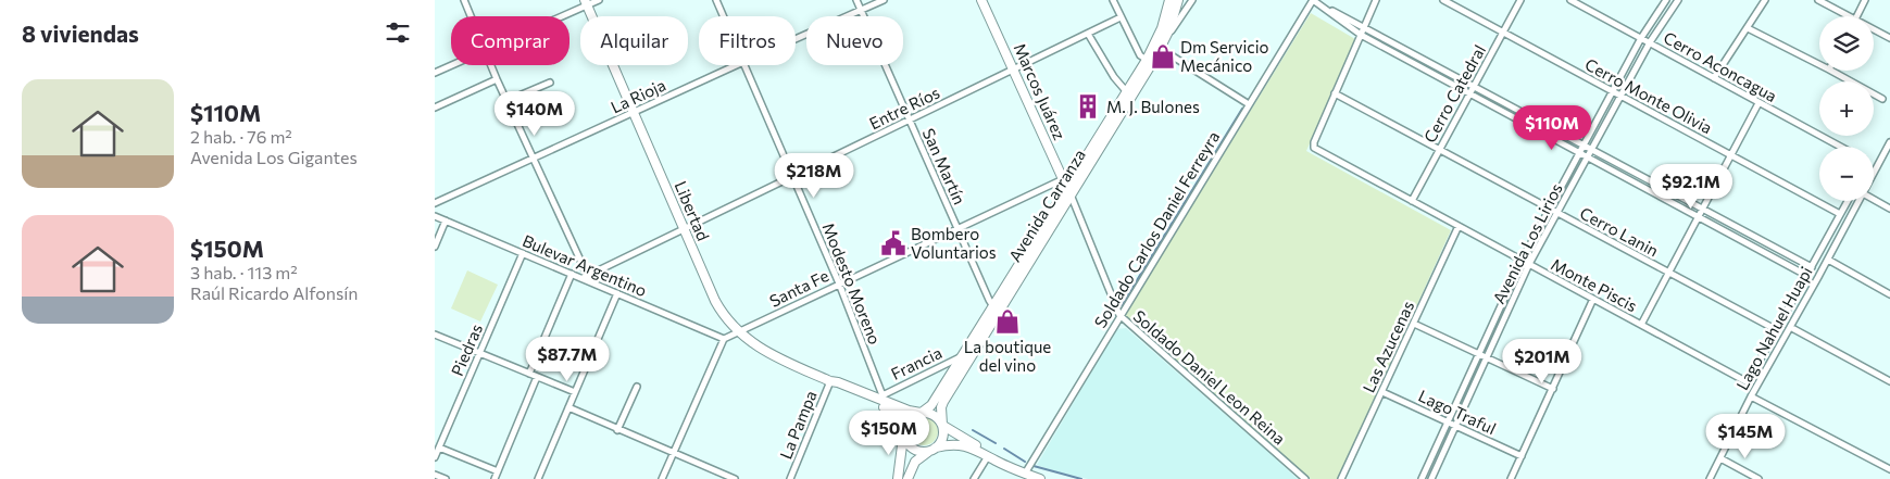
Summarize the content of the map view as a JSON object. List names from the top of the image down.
{
  "streets": {
    "main road": ["Marcos Juárez", "Avenida Carranza", "Libertad"],
    "street": [
      "Cerro Aconcagua",
      "Cerro Catedral",
      "La Rioja",
      "Cerro Monte Olivia",
      "Entre Ríos",
      "San Martín",
      "Soldado Carlos Daniel Ferreyra",
      "Cerro Lanin",
      "Avenida Los Lirios",
      "Bulevar Argentino",
      "Modesto Moreno",
      "Monte Piscis",
      "Santa Fe",
      "Lago Nahuel Huapi",
      "Las Azucenas",
      "Piedras",
      "Francia",
      "Soldado Daniel Leon Reina",
      "Lago Traful",
      "La Pampa"
    ]
  },
  "crossings": [
    ["Cerro Aconcagua", "Avenida Los Lirios"],
    ["Marcos Juárez", "Entre Ríos"],
    ["Marcos Juárez", "Avenida Carranza"],
    ["Marcos Juárez", "Santa Fe"],
    ["Marcos Juárez", "Soldado Daniel Leon Reina"],
    ["Cerro Catedral", "Cerro Monte Olivia"],
    ["Cerro Catedral", "Cerro Lanin"],
    ["Cerro Catedral", "Monte Piscis"],
    ["La Rioja", "San Martín"],
    ["La Rioja", "Libertad"],
    ["Cerro Monte Olivia", "Avenida Los Lirios"],
    ["Cerro Monte Olivia", "Lago Nahuel Huapi"],
    ["Entre Ríos", "San Martín"],
    ["Entre Ríos", "Libertad"],
    ["Entre Ríos", "Bulevar Argentino"],
    ["Entre Ríos", "Modesto Moreno"],
    ["San Martín", "Avenida Carranza"],
    ["San Martín", "Santa Fe"],
    ["Avenida Carranza", "Libertad"],
    ["Avenida Carranza", "Francia"],
    ["Avenida Carranza", "Soldado Daniel Leon Reina"],
    ["Libertad", "Modesto Moreno"],
    ["Libertad", "Santa Fe"],
    ["Libertad", "Francia"],
    ["Libertad", "La Pampa"],
    ["Soldado Carlos Daniel Ferreyra", "Soldado Daniel Leon Reina"],
    ["Cerro Lanin", "Avenida Los Lirios"],
    ["Cerro Lanin", "Monte Piscis"],
    ["Cerro Lanin", "Lago Nahuel Huapi"],
    ["Avenida Los Lirios", "Monte Piscis"],
    ["Avenida Los Lirios", "Lago Traful"],
    ["Bulevar Argentino", "Santa Fe"],
    ["Bulevar Argentino", "Piedras"],
    ["Modesto Moreno", "Santa Fe"],
    ["Modesto Moreno", "Francia"],
    ["Monte Piscis", "Lago Nahuel Huapi"],
    ["Monte Piscis", "Las Azucenas"],
    ["Las Azucenas", "Lago Traful"]
  ],
  "places": {
    "shop": ["Dm Servicio Mecánico", "La boutique del vino"],
    "building": ["M. J. Bulones"],
    "public building": ["Bombero Voluntarios"]
  },
  "page": {
    "heading": "8 viviendas",
    "map_buttons": ["+", "−"],
    "chip": [
      "Comprar",
      "Alquilar",
      "Filtros",
      "Nuevo"
    ],
    "list": [
      {
        "name": "$110M",
        "note": "2 hab. · 76 m² · Avenida Los Gigantes"
      },
      {
        "name": "$150M",
        "note": "3 hab. · 113 m² · Raúl Ricardo Alfonsín"
      }
    ],
    "price": [
      "$140M",
      "$110M",
      "$218M",
      "$92.1M",
      "$87.7M",
      "$201M",
      "$150M",
      "$145M"
    ]
  }
}
